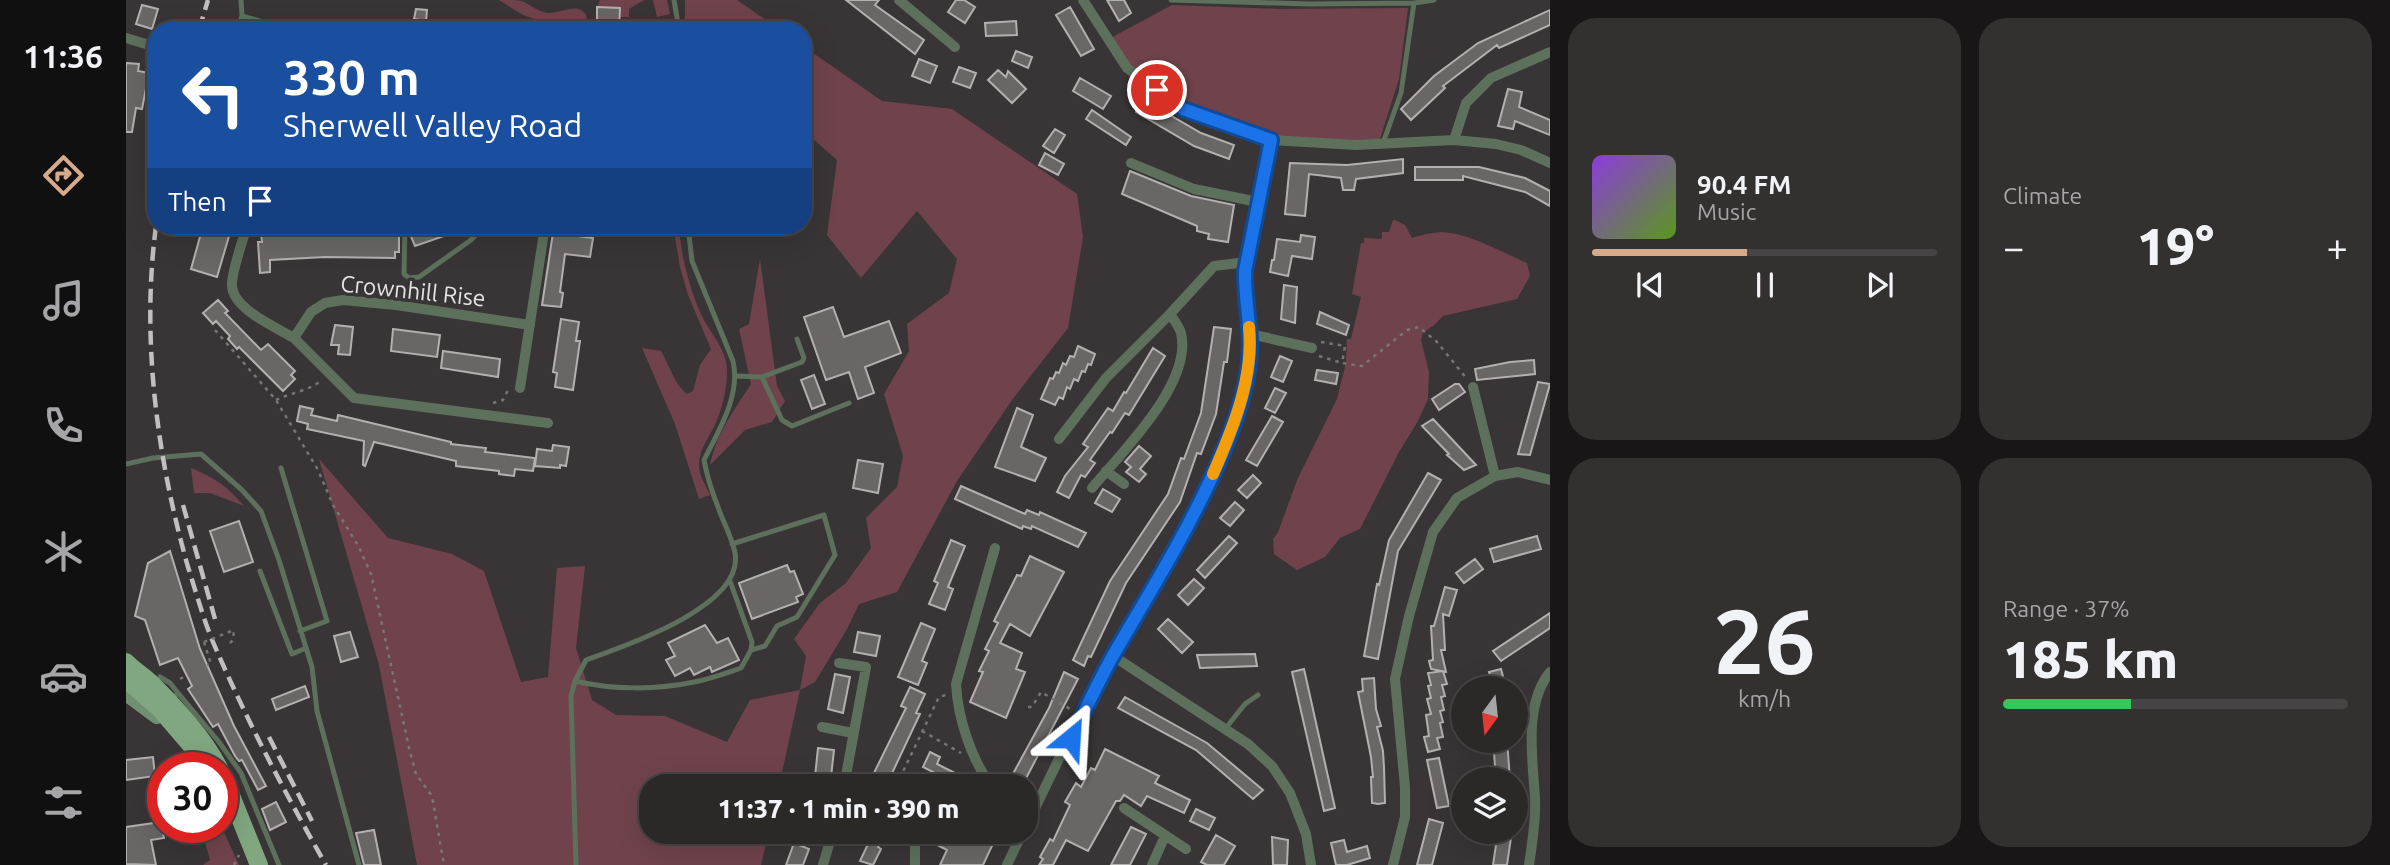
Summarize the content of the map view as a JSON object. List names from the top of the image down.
{
  "streets": {
    "street": ["Crownhill Rise"]
  },
  "north": "bottom",
  "page": {
    "tabs": "11:36",
    "tile": [
      "Climate",
      ["26", "km/h"],
      ["Range · 37%", "185 km"]
    ],
    "turn": ["330 m", "Sherwell Valley Road"],
    "song": ["90.4 FM", "Music"],
    "then": "Then",
    "heat": ["−", "19°", "+"],
    "limit": "30",
    "trip": "11:37 · 1 min · 390 m"
  }
}
